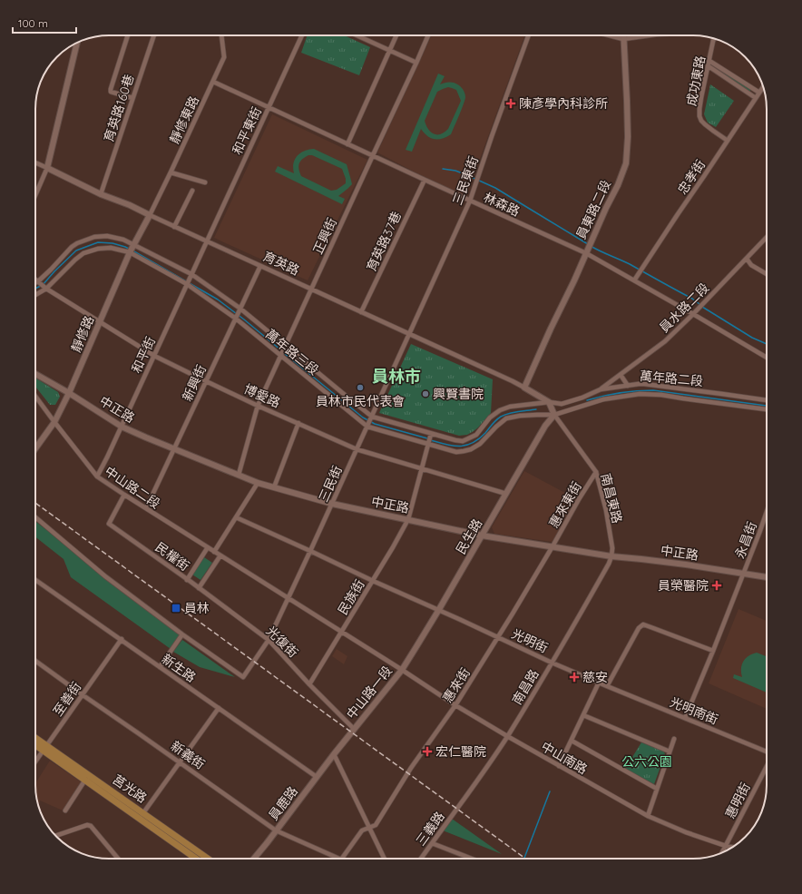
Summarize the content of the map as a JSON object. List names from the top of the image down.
{
  "streets": {
    "main road": ["莒光路"],
    "street": [
      "成功東路",
      "育英路160巷",
      "靜修東路",
      "和平東街",
      "忠孝街",
      "三民東街",
      "林森路",
      "員東路二段",
      "正興街",
      "育英路37巷",
      "育英路",
      "員水路二段",
      "靜修路",
      "萬年路三段",
      "和平街",
      "萬年路二段",
      "新興街",
      "博愛路",
      "中正路",
      "三民街",
      "中山路二段",
      "南昌東路",
      "惠來東街",
      "民生路",
      "永昌街",
      "民權街",
      "民族街",
      "光明街",
      "光復街",
      "新生路",
      "惠來街",
      "南昌路",
      "中山路一段",
      "至善街",
      "光明南街",
      "新義街",
      "中山南路",
      "惠明街",
      "員鹿路",
      "三義路"
    ]
  },
  "crossings": [
    ["成功東路", "忠孝街"],
    ["育英路160巷", "育英路"],
    ["靜修東路", "林森路"],
    ["靜修東路", "育英路"],
    ["靜修東路", "靜修路"],
    ["和平東街", "林森路"],
    ["和平東街", "育英路"],
    ["和平東街", "和平街"],
    ["忠孝街", "林森路"],
    ["三民東街", "林森路"],
    ["三民東街", "育英路"],
    ["三民東街", "三民街"],
    ["林森路", "員東路二段"],
    ["林森路", "正興街"],
    ["林森路", "育英路37巷"],
    ["林森路", "員水路二段"],
    ["員東路二段", "育英路"],
    ["正興街", "育英路"],
    ["正興街", "萬年路三段"],
    ["正興街", "博愛路"],
    ["正興街", "中正路"],
    ["育英路37巷", "育英路"],
    ["育英路", "靜修路"],
    ["育英路", "和平街"],
    ["育英路", "新興街"],
    ["育英路", "三民街"],
    ["員水路二段", "萬年路二段"],
    ["靜修路", "萬年路三段"],
    ["靜修路", "博愛路"],
    ["靜修路", "中正路"],
    ["靜修路", "中山路二段"],
    ["萬年路三段", "和平街"],
    ["萬年路三段", "萬年路二段"],
    ["萬年路三段", "新興街"],
    ["萬年路三段", "博愛路"],
    ["萬年路三段", "三民街"],
    ["萬年路三段", "南昌東路"],
    ["萬年路三段", "民生路"],
    ["萬年路三段", "民族街"],
    ["和平街", "博愛路"],
    ["和平街", "中正路"],
    ["和平街", "中山路二段"],
    ["萬年路二段", "南昌東路"],
    ["萬年路二段", "民生路"],
    ["新興街", "博愛路"],
    ["新興街", "中正路"],
    ["新興街", "中山路二段"],
    ["博愛路", "三民街"],
    ["博愛路", "民生路"],
    ["博愛路", "民族街"],
    ["中正路", "三民街"],
    ["中正路", "南昌東路"],
    ["中正路", "惠來東街"],
    ["中正路", "民生路"],
    ["中正路", "永昌街"],
    ["中正路", "民族街"],
    ["中正路", "惠來街"],
    ["中正路", "南昌路"],
    ["三民街", "光明街"],
    ["三民街", "光復街"],
    ["三民街", "中山路一段"],
    ["中山路二段", "民權街"],
    ["中山路二段", "中山路一段"],
    ["南昌東路", "惠來東街"],
    ["南昌東路", "民生路"],
    ["南昌東路", "南昌路"],
    ["惠來東街", "惠來街"],
    ["民生路", "光明街"],
    ["民生路", "中山路一段"],
    ["民生路", "中山南路"],
    ["民權街", "光復街"],
    ["民族街", "光明街"],
    ["民族街", "光復街"],
    ["民族街", "中山路一段"],
    ["光明街", "惠來街"],
    ["光明街", "南昌路"],
    ["光明街", "光明南街"],
    ["光復街", "中山路一段"],
    ["新生路", "至善街"],
    ["新生路", "員鹿路"],
    ["惠來街", "中山南路"],
    ["南昌路", "中山南路"],
    ["南昌路", "三義路"],
    ["中山路一段", "中山南路"],
    ["中山路一段", "員鹿路"],
    ["至善街", "新義街"],
    ["至善街", "莒光路"],
    ["新義街", "員鹿路"],
    ["中山南路", "惠明街"]
  ],
  "districts": ["員林市"],
  "parks": ["公六公園"],
  "places": {
    "health": [
      "陳彥學內科診所",
      "員榮醫院",
      "慈安",
      "宏仁醫院"
    ],
    "other": ["員林市民代表會", "興賢書院"],
    "transit": ["員林"]
  },
  "scale_bar": "100 m"
}
